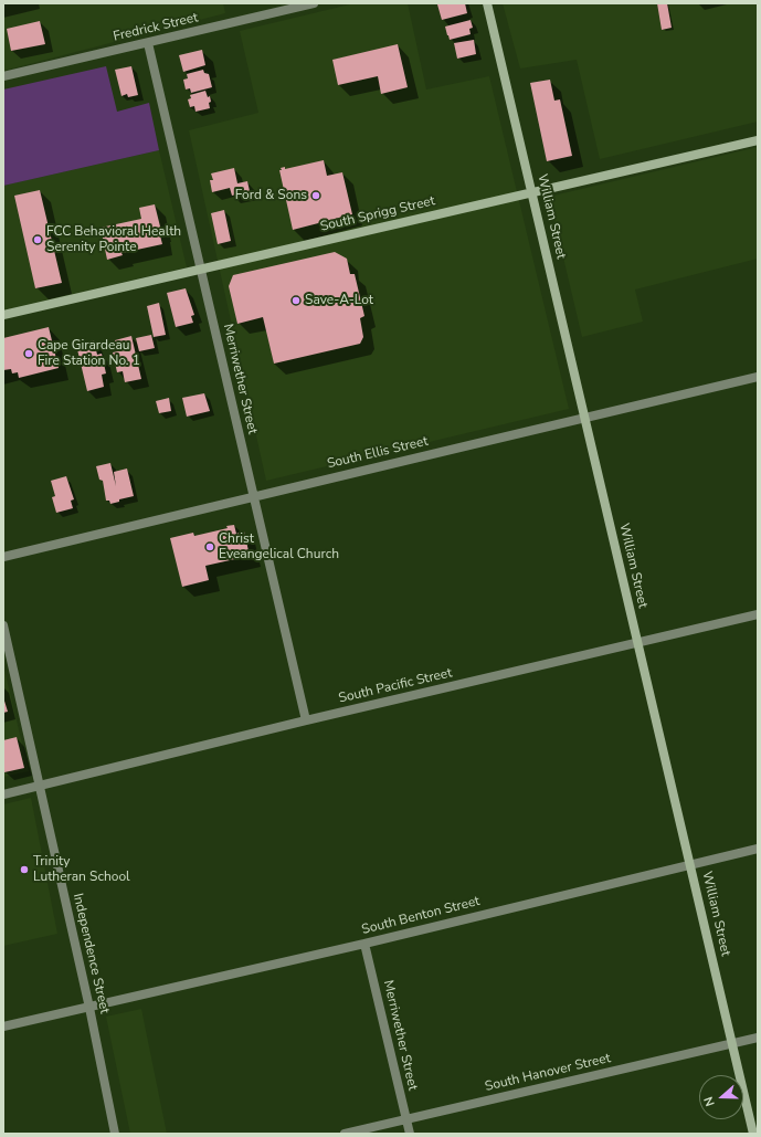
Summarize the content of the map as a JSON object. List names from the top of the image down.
{
  "streets": {
    "main road": ["South Sprigg Street", "William Street"],
    "street": [
      "Fredrick Street",
      "Merriwether Street",
      "South Ellis Street",
      "South Pacific Street",
      "South Benton Street",
      "Independence Street",
      "South Hanover Street"
    ]
  },
  "crossings": [
    ["Fredrick Street", "Merriwether Street"],
    ["South Sprigg Street", "William Street"],
    ["South Sprigg Street", "Merriwether Street"],
    ["William Street", "South Ellis Street"],
    ["William Street", "South Pacific Street"],
    ["William Street", "South Benton Street"],
    ["William Street", "South Hanover Street"],
    ["Merriwether Street", "South Ellis Street"],
    ["Merriwether Street", "South Pacific Street"],
    ["Merriwether Street", "South Benton Street"],
    ["Merriwether Street", "South Hanover Street"],
    ["South Pacific Street", "Independence Street"],
    ["South Benton Street", "Independence Street"]
  ],
  "places": [
    "Ford & Sons",
    "FCC Behavioral Health Serenity Pointe",
    "Save-A-Lot",
    "Cape Girardeau Fire Station No. 1",
    "Christ Eveangelical Church",
    "Trinity Lutheran School"
  ],
  "north": "left"
}
